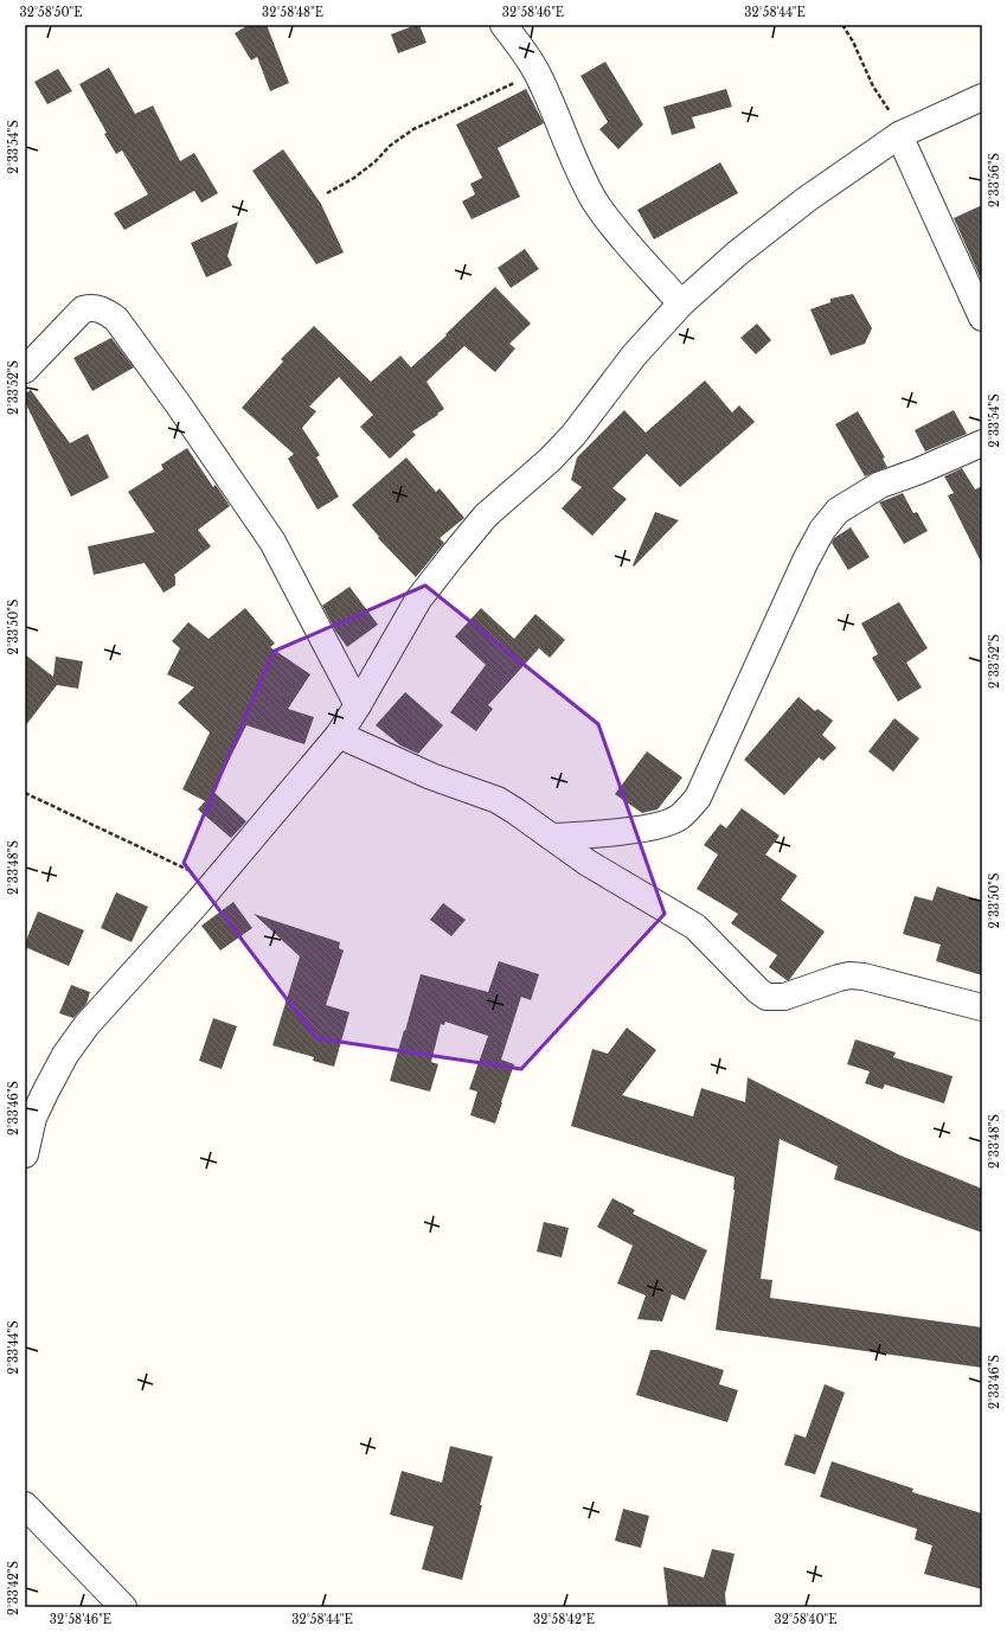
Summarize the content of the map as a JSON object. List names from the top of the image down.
{
  "coordinates": [
    "32°58'50\"E",
    "32°58'48\"E",
    "32°58'46\"E",
    "32°58'44\"E",
    "2°33'54\"S",
    "2°33'56\"S",
    "2°33'52\"S",
    "2°33'50\"S",
    "2°33'48\"S",
    "2°33'46\"S",
    "2°33'44\"S",
    "2°33'42\"S",
    "32°58'42\"E",
    "32°58'40\"E"
  ]
}
